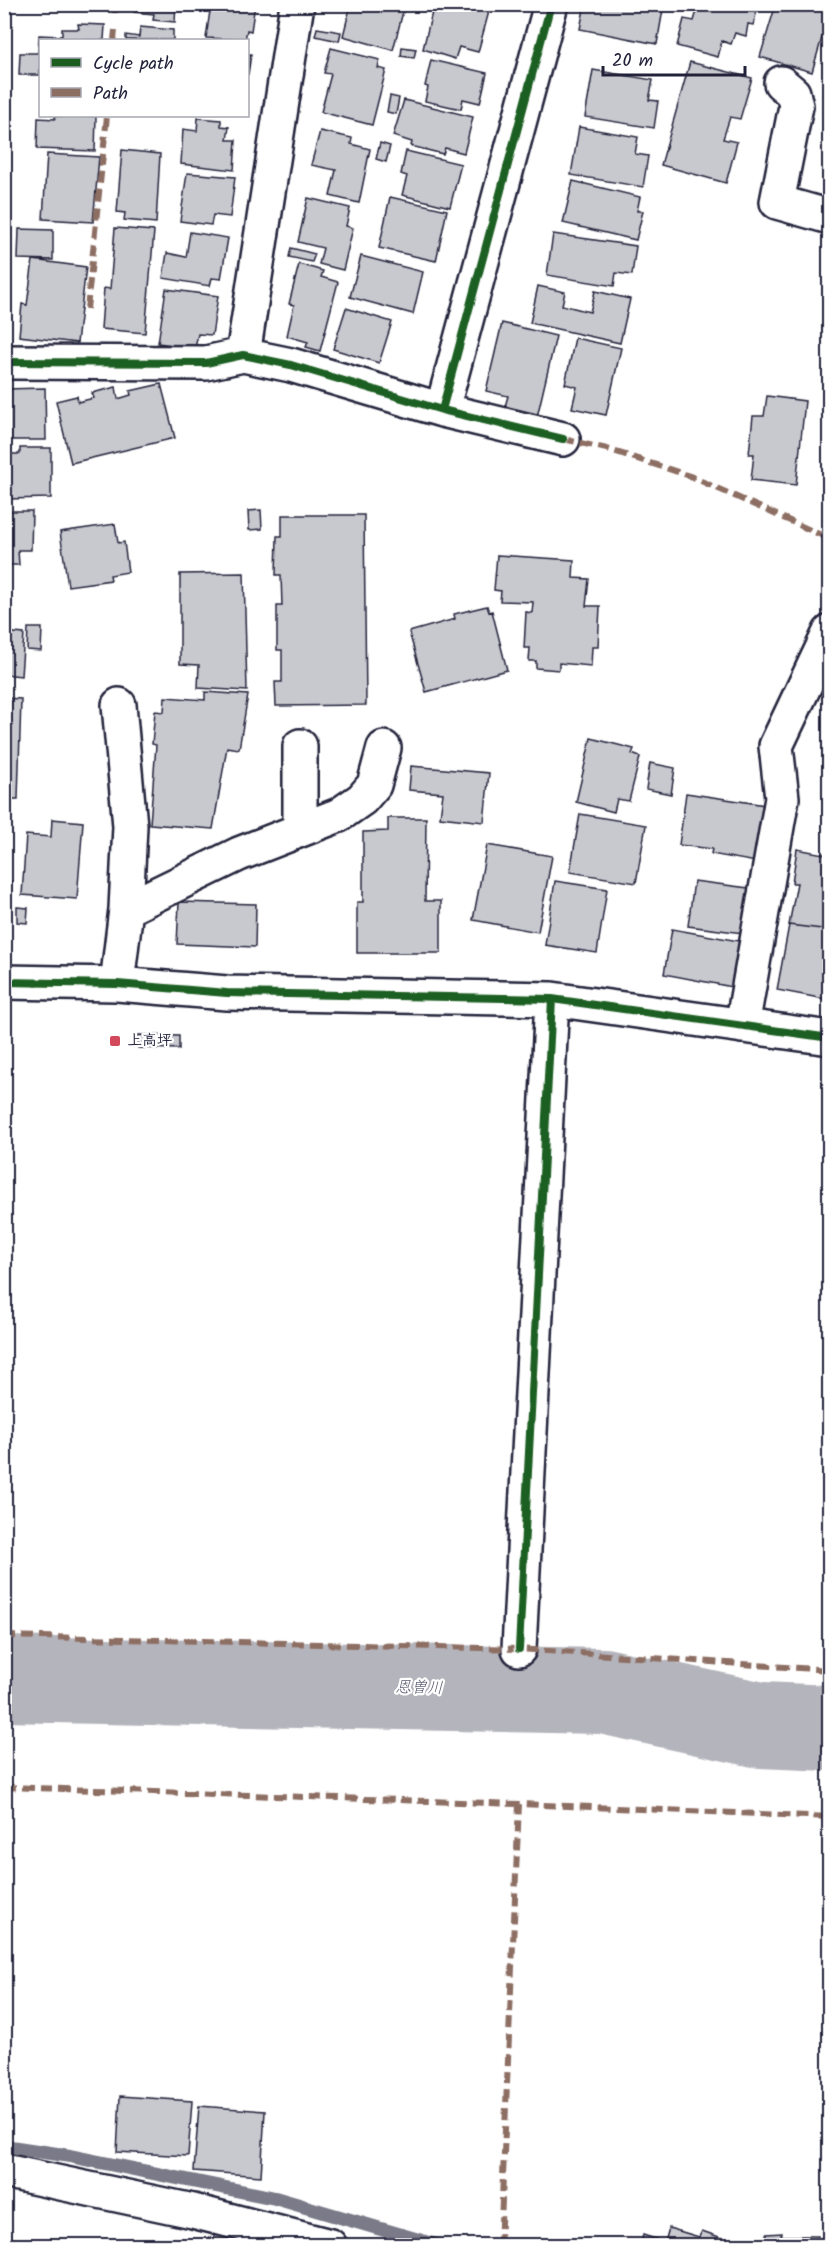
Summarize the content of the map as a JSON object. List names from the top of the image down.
{
  "water": ["恩曽川"],
  "places": {
    "transit": ["上高坪"]
  },
  "legend": ["Cycle path", "Path"],
  "scale_bar": "20 m"
}
